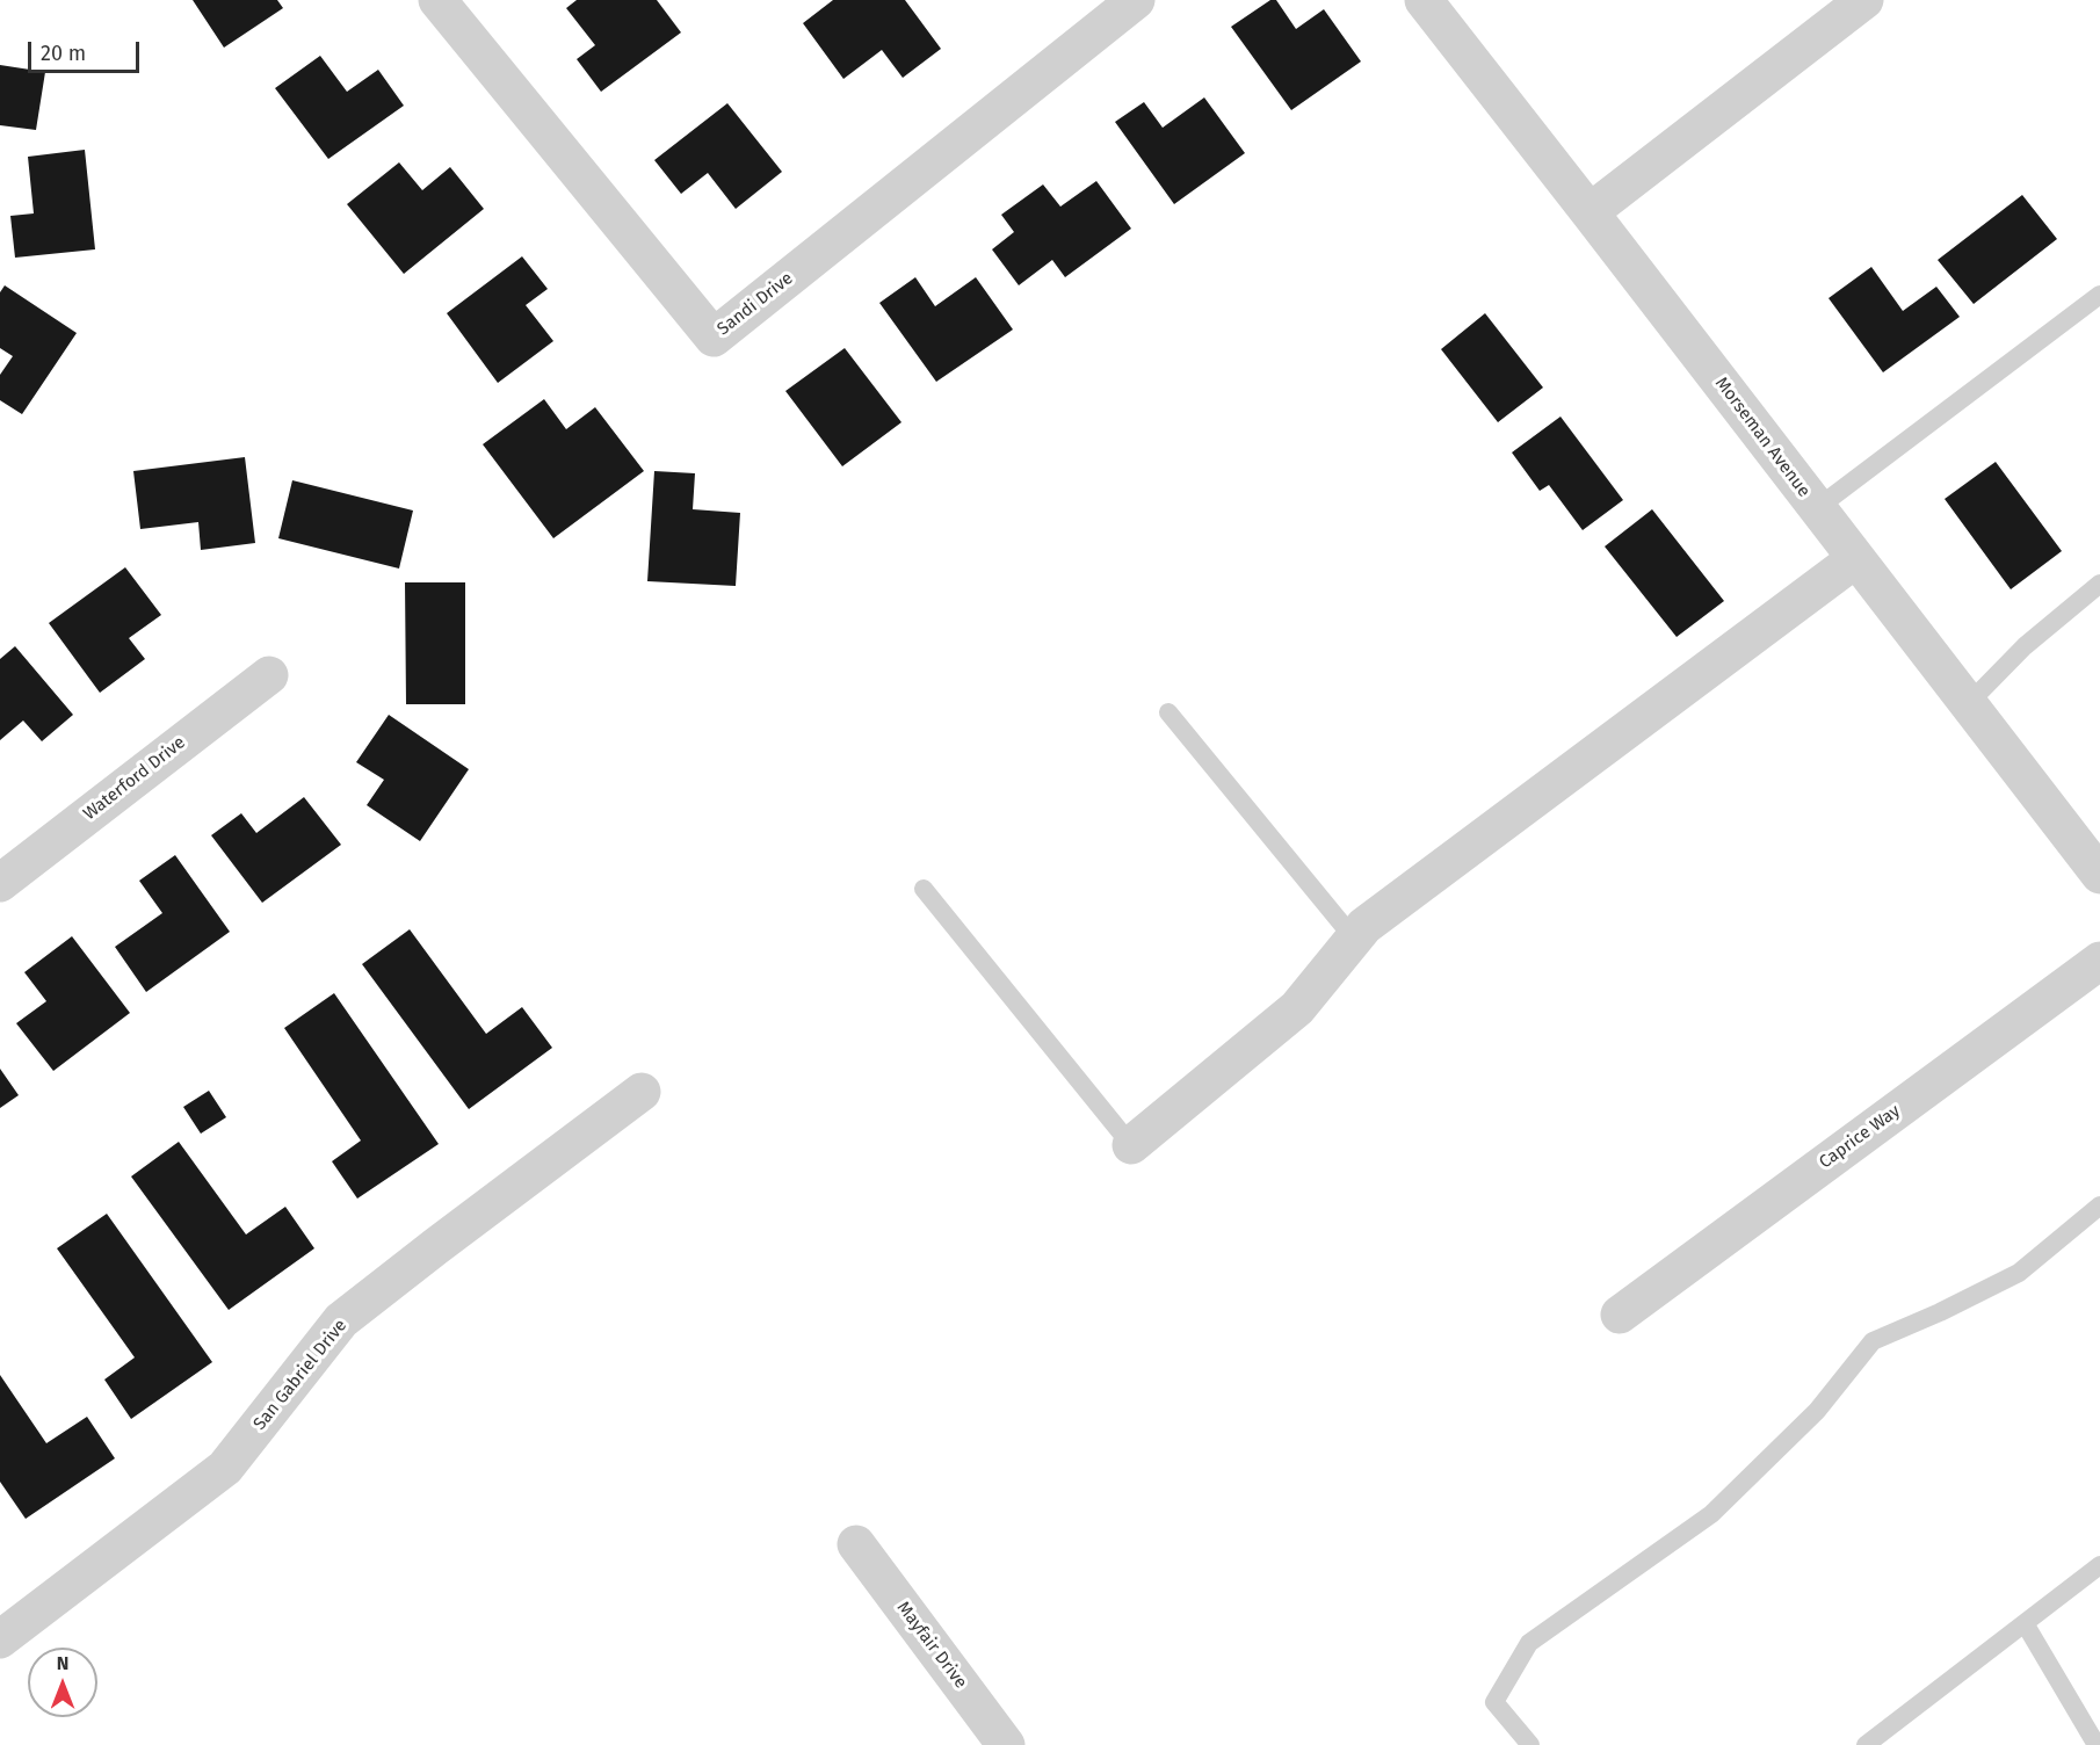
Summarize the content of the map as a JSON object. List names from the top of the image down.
{
  "streets": {
    "street": [
      "Sandi Drive",
      "Morseman Avenue",
      "Waterford Drive",
      "Caprice Way",
      "San Gabriel Drive",
      "Mayfair Drive"
    ]
  },
  "scale_bar": "20 m",
  "north": "top"
}
